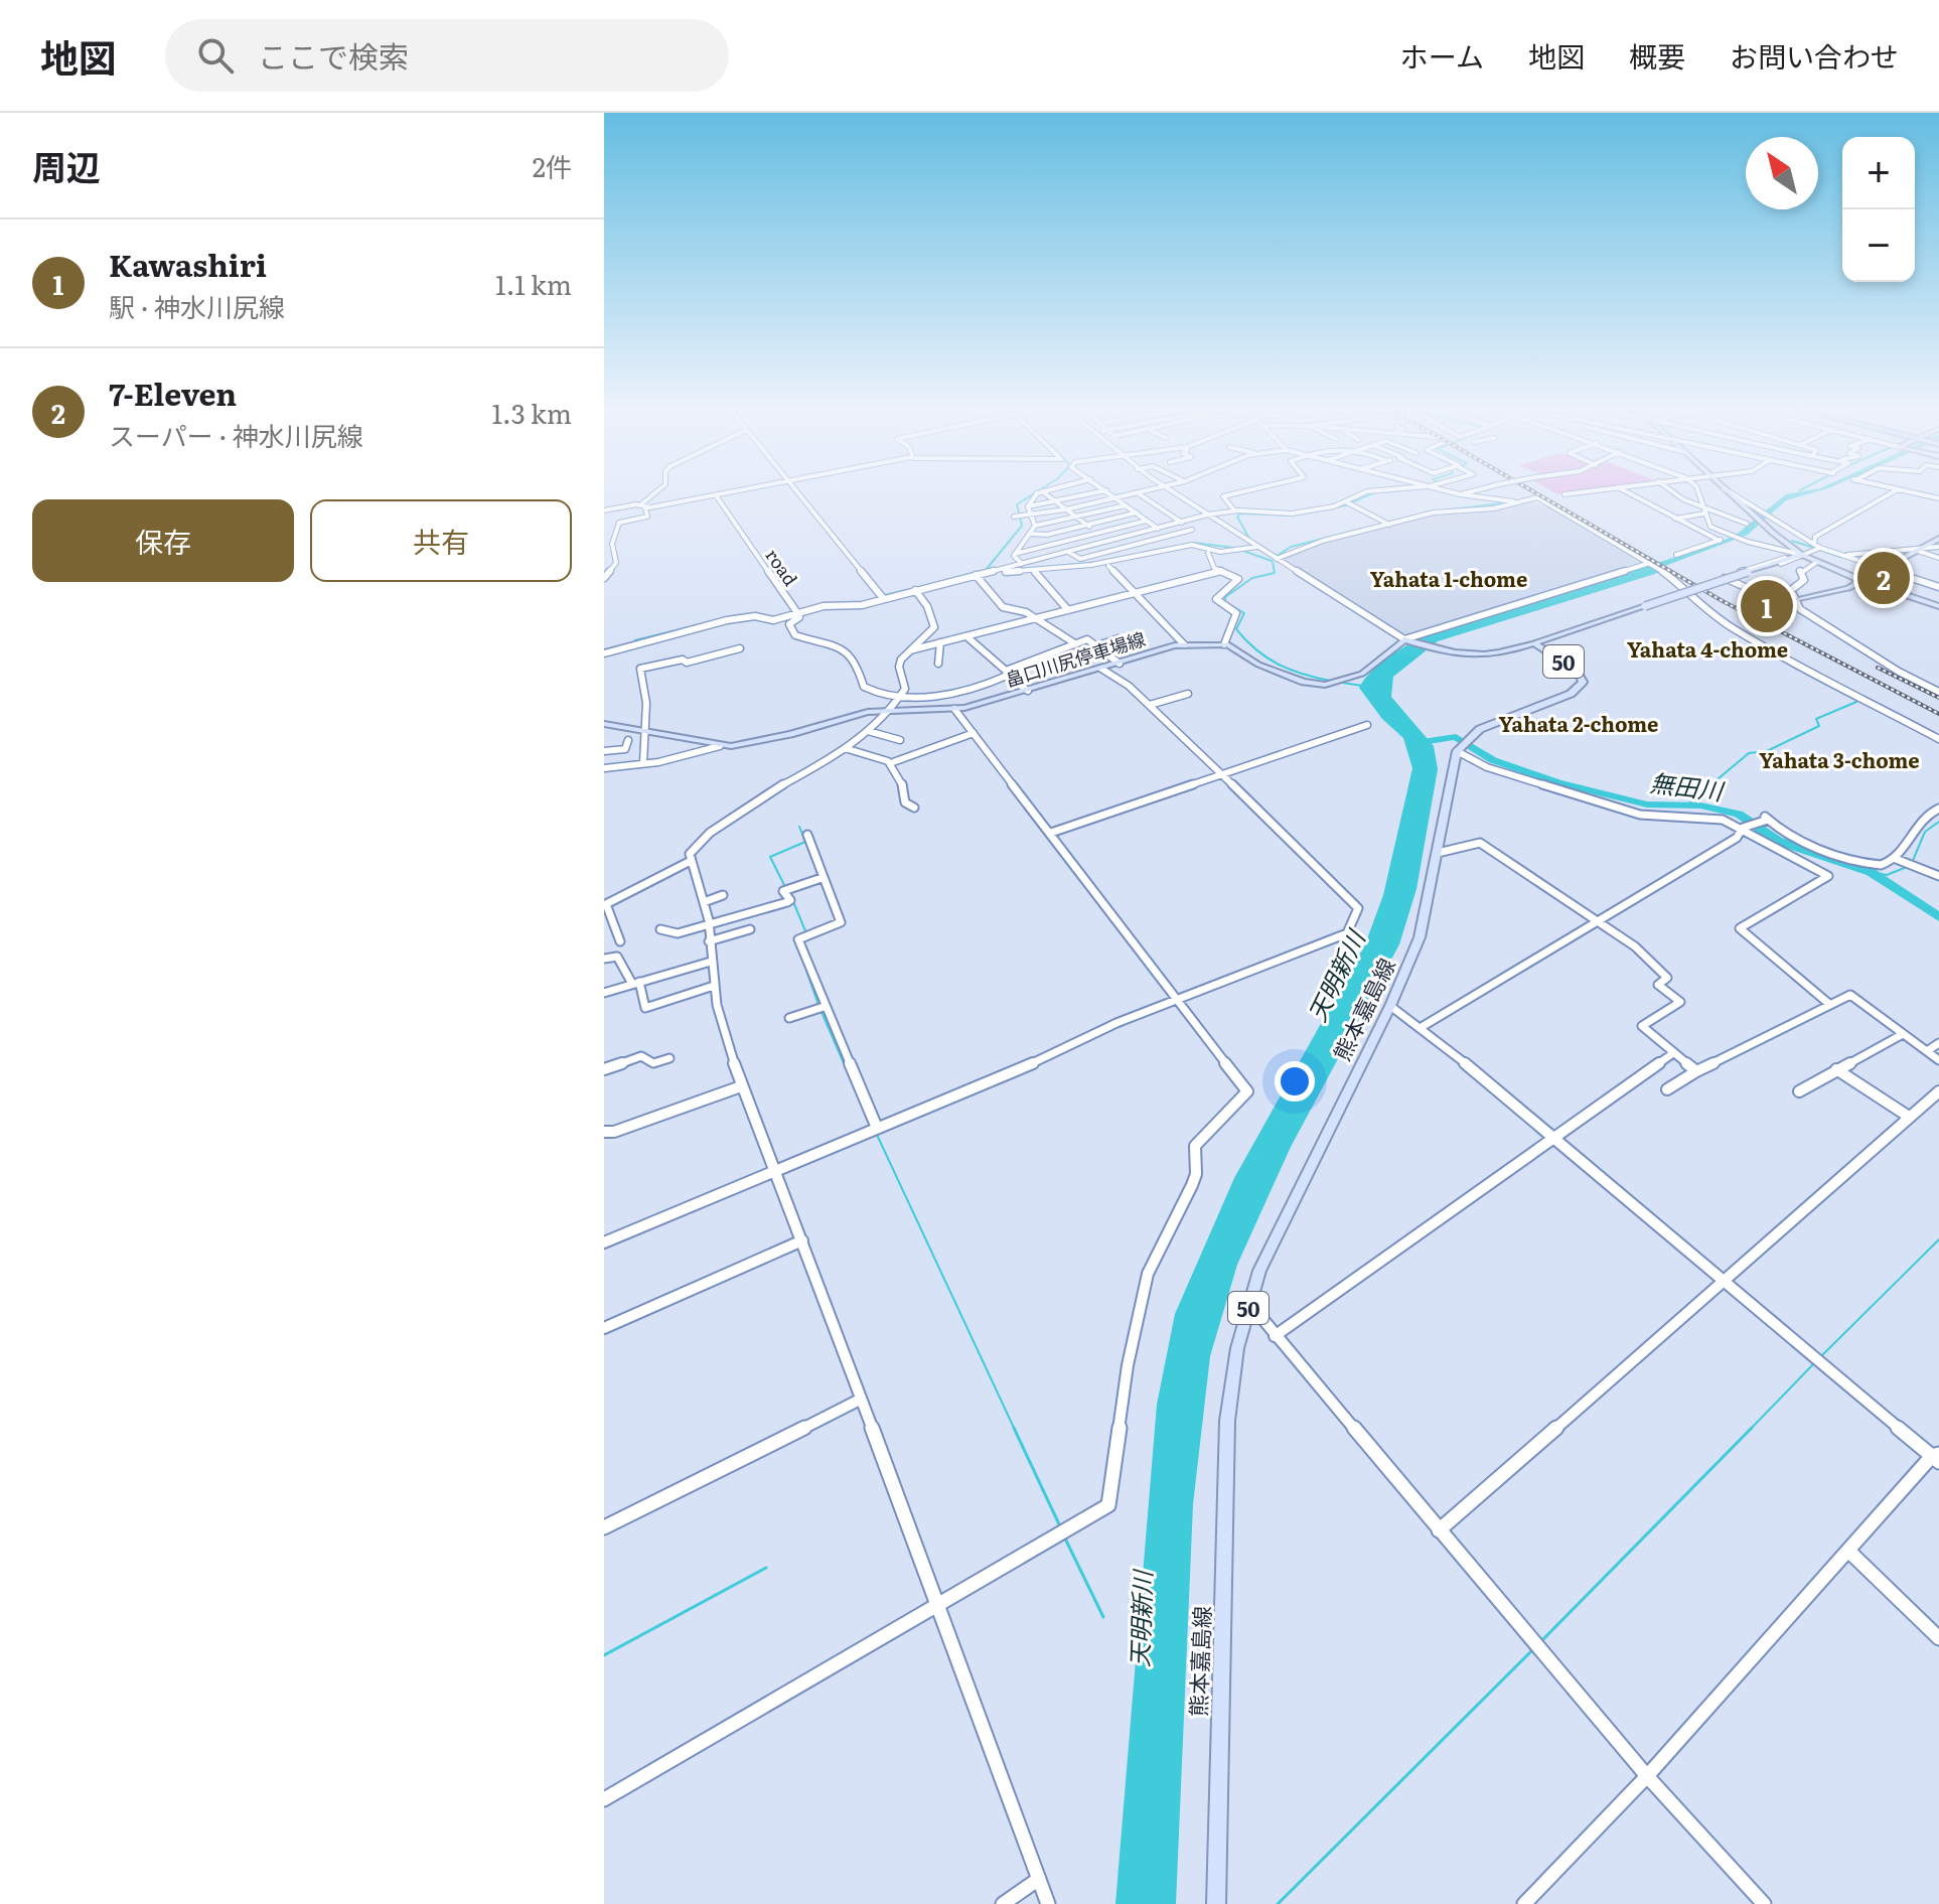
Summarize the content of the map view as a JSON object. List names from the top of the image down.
{
  "streets": {
    "main road": ["畠口川尻停車場線", "50", "熊本嘉島線"],
    "street": ["road"]
  },
  "crossings": [
    ["50", "熊本嘉島線"]
  ],
  "districts": [
    "Yahata 1-chome",
    "Yahata 4-chome",
    "Yahata 2-chome",
    "Yahata 3-chome"
  ],
  "water": ["無田川", "天明新川"],
  "north": "top left",
  "page": {
    "header": "地図",
    "search": "ここで検索",
    "nav": [
      "ホーム",
      "地図",
      "概要",
      "お問い合わせ"
    ],
    "heading": ["周辺", "2件"],
    "map_buttons": ["+", "−"],
    "list": [
      {
        "mark": "1",
        "name": "Kawashiri",
        "note": "駅 · 神水川尻線",
        "value": "1.1 km"
      },
      {
        "mark": "2",
        "name": "7-Eleven",
        "note": "スーパー · 神水川尻線",
        "value": "1.3 km"
      }
    ],
    "buttons": ["保存", "共有"],
    "pins": ["2", "1"]
  }
}
